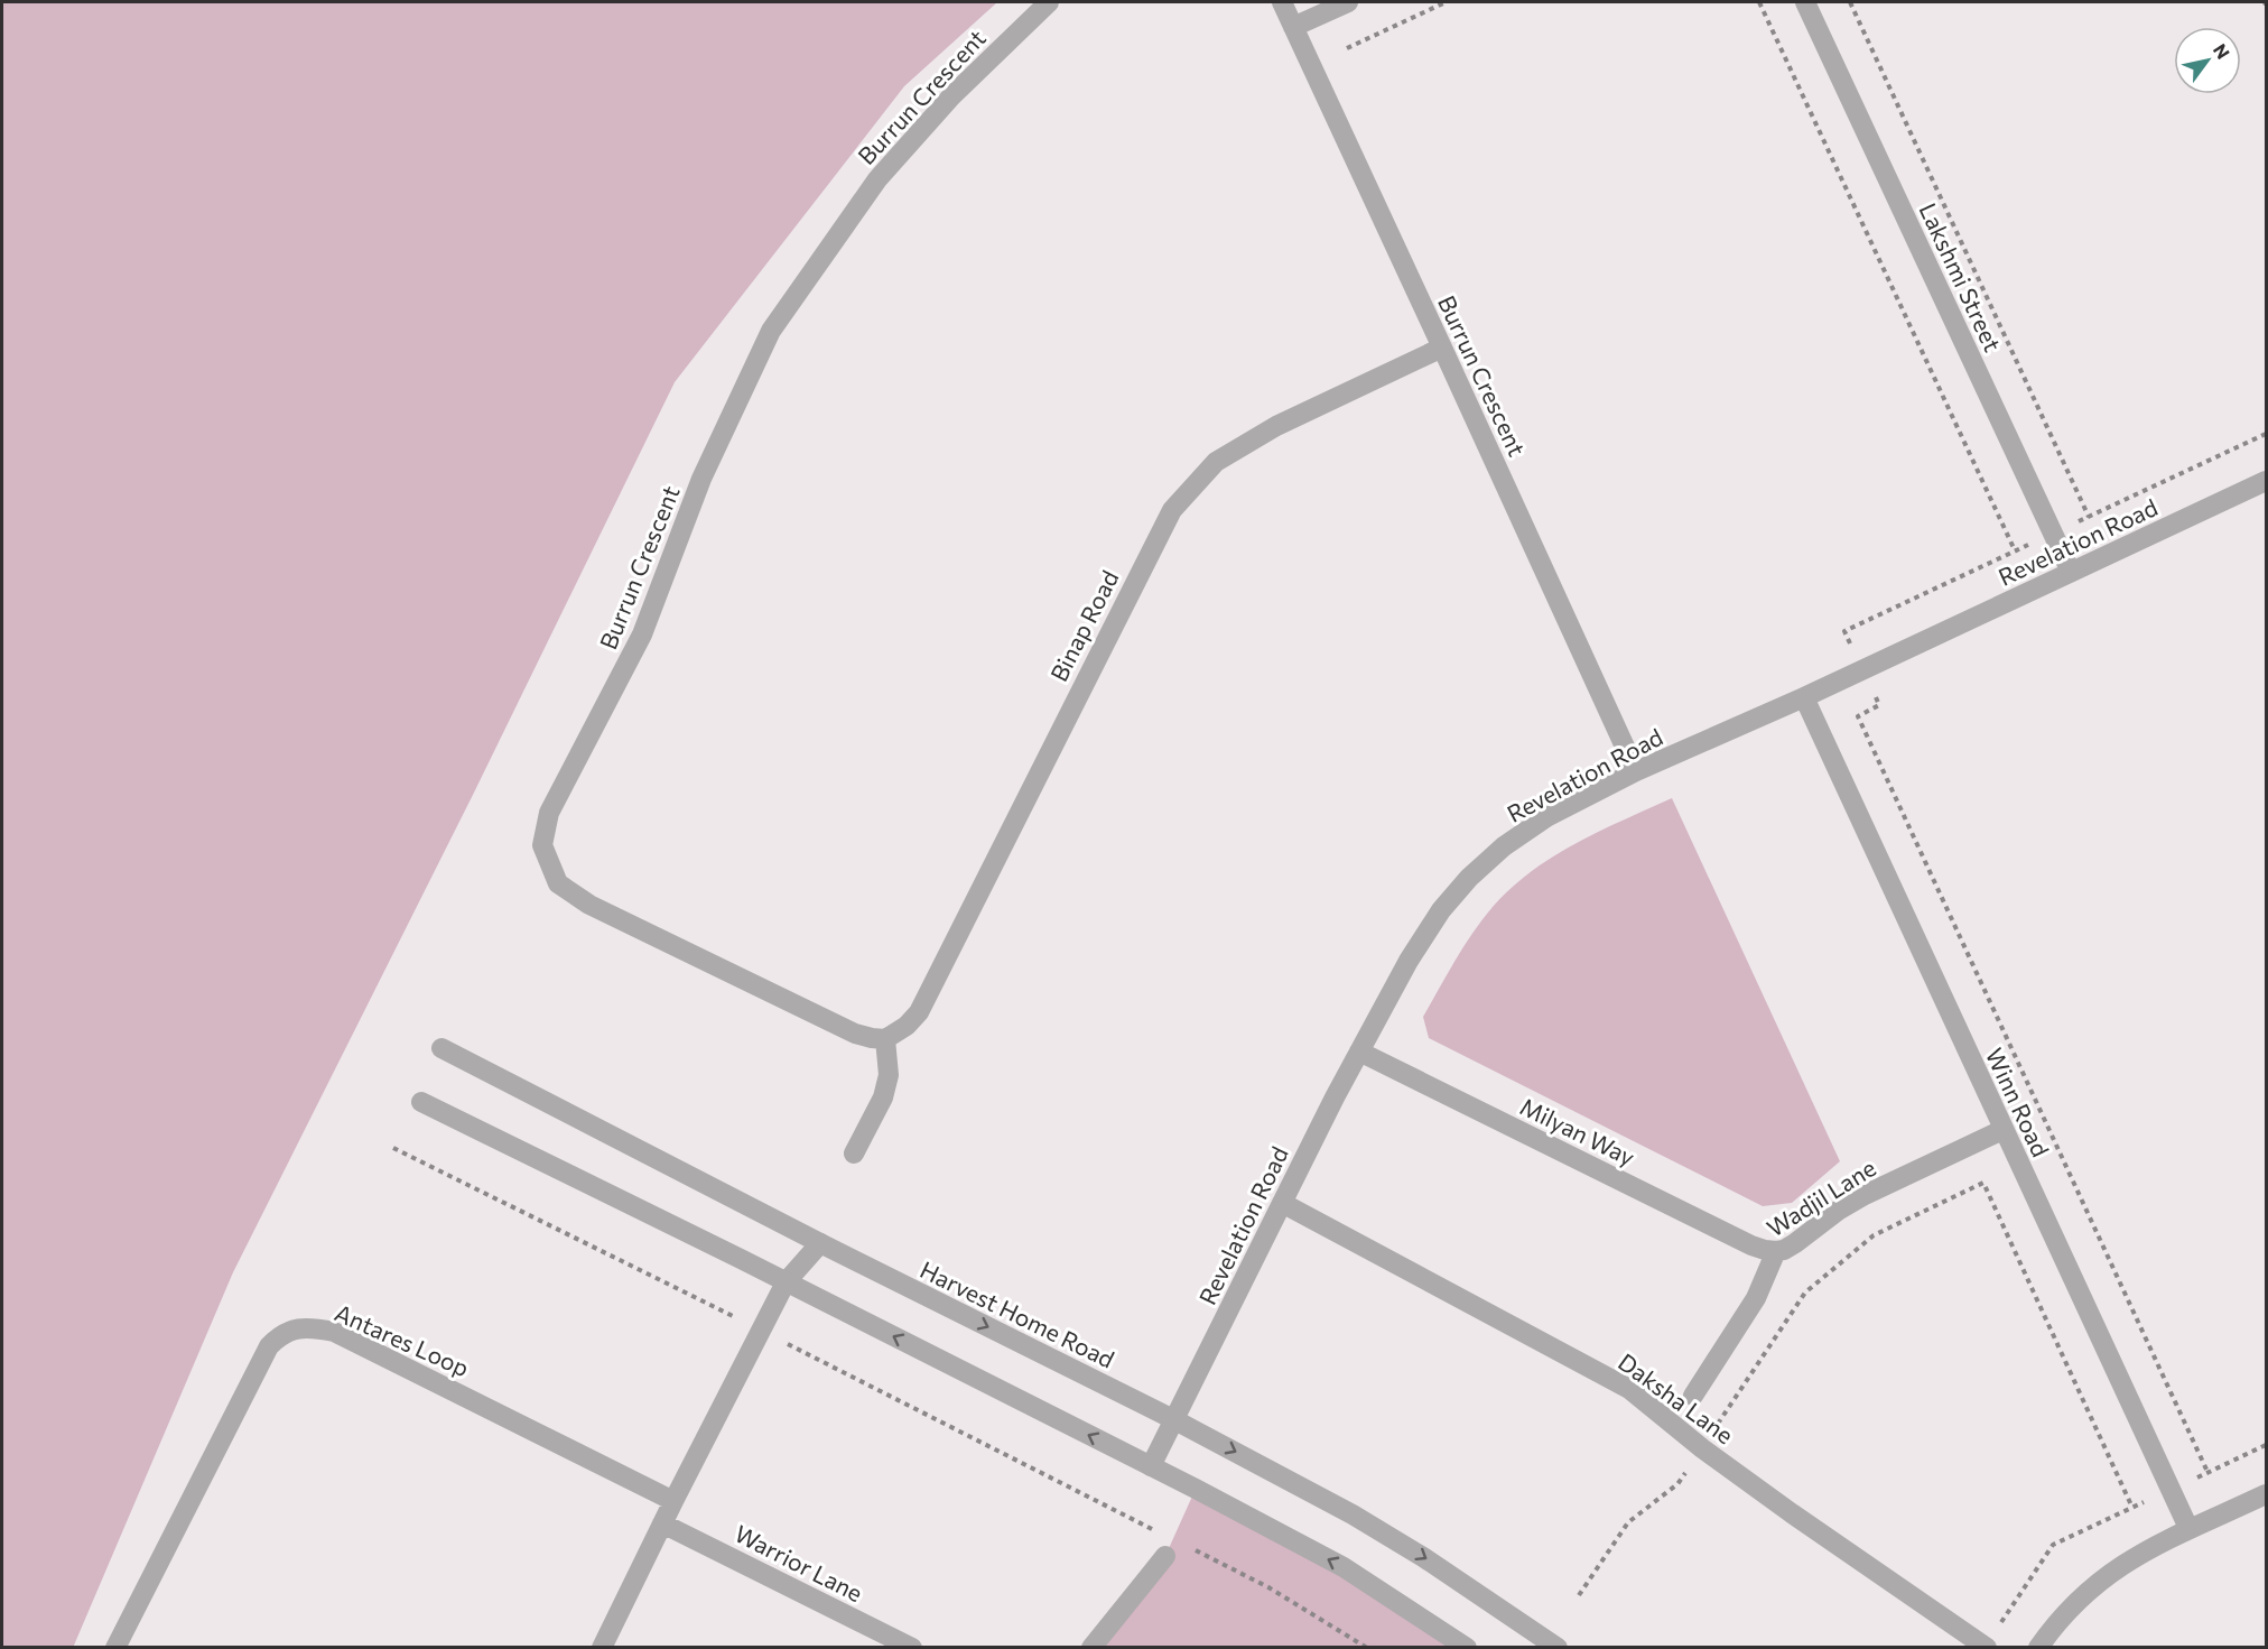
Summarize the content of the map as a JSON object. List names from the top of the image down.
{
  "streets": {
    "street": [
      "Burrun Crescent",
      "Lakshmi Street",
      "Revelation Road",
      "Binap Road",
      "Winn Road",
      "Milyan Way",
      "Wadjil Lane",
      "Harvest Home Road",
      "Antares Loop",
      "Daksha Lane",
      "Warrior Lane"
    ]
  },
  "crossings": [
    ["Burrun Crescent", "Revelation Road"],
    ["Burrun Crescent", "Binap Road"],
    ["Lakshmi Street", "Revelation Road"],
    ["Revelation Road", "Winn Road"],
    ["Revelation Road", "Milyan Way"],
    ["Revelation Road", "Harvest Home Road"],
    ["Revelation Road", "Daksha Lane"],
    ["Winn Road", "Wadjil Lane"],
    ["Milyan Way", "Wadjil Lane"]
  ],
  "north": "top right"
}
